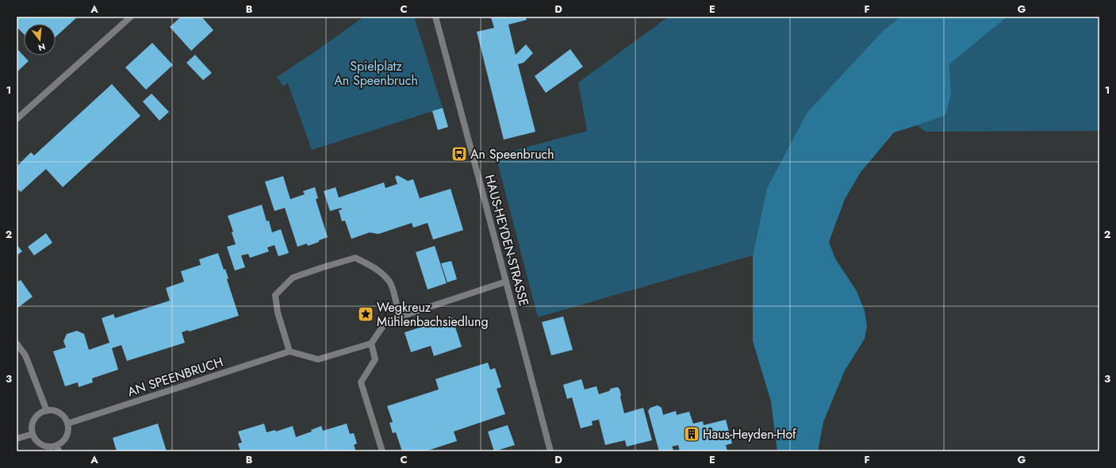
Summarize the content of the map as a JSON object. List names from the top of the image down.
{
  "streets": {
    "street": ["HAUS-HEYDEN-STRASSE", "AN SPEENBRUCH"]
  },
  "parks": ["Spielplatz An Speenbruch"],
  "places": {
    "bus stop": ["An Speenbruch"],
    "place": ["Wegkreuz Mühlenbachsiedlung"],
    "building": ["Haus-Heyden-Hof"]
  },
  "north": "bottom",
  "grid": {
    "columns": [
      "A",
      "B",
      "C",
      "D",
      "E",
      "F",
      "G"
    ],
    "rows": ["1", "2", "3"]
  }
}
